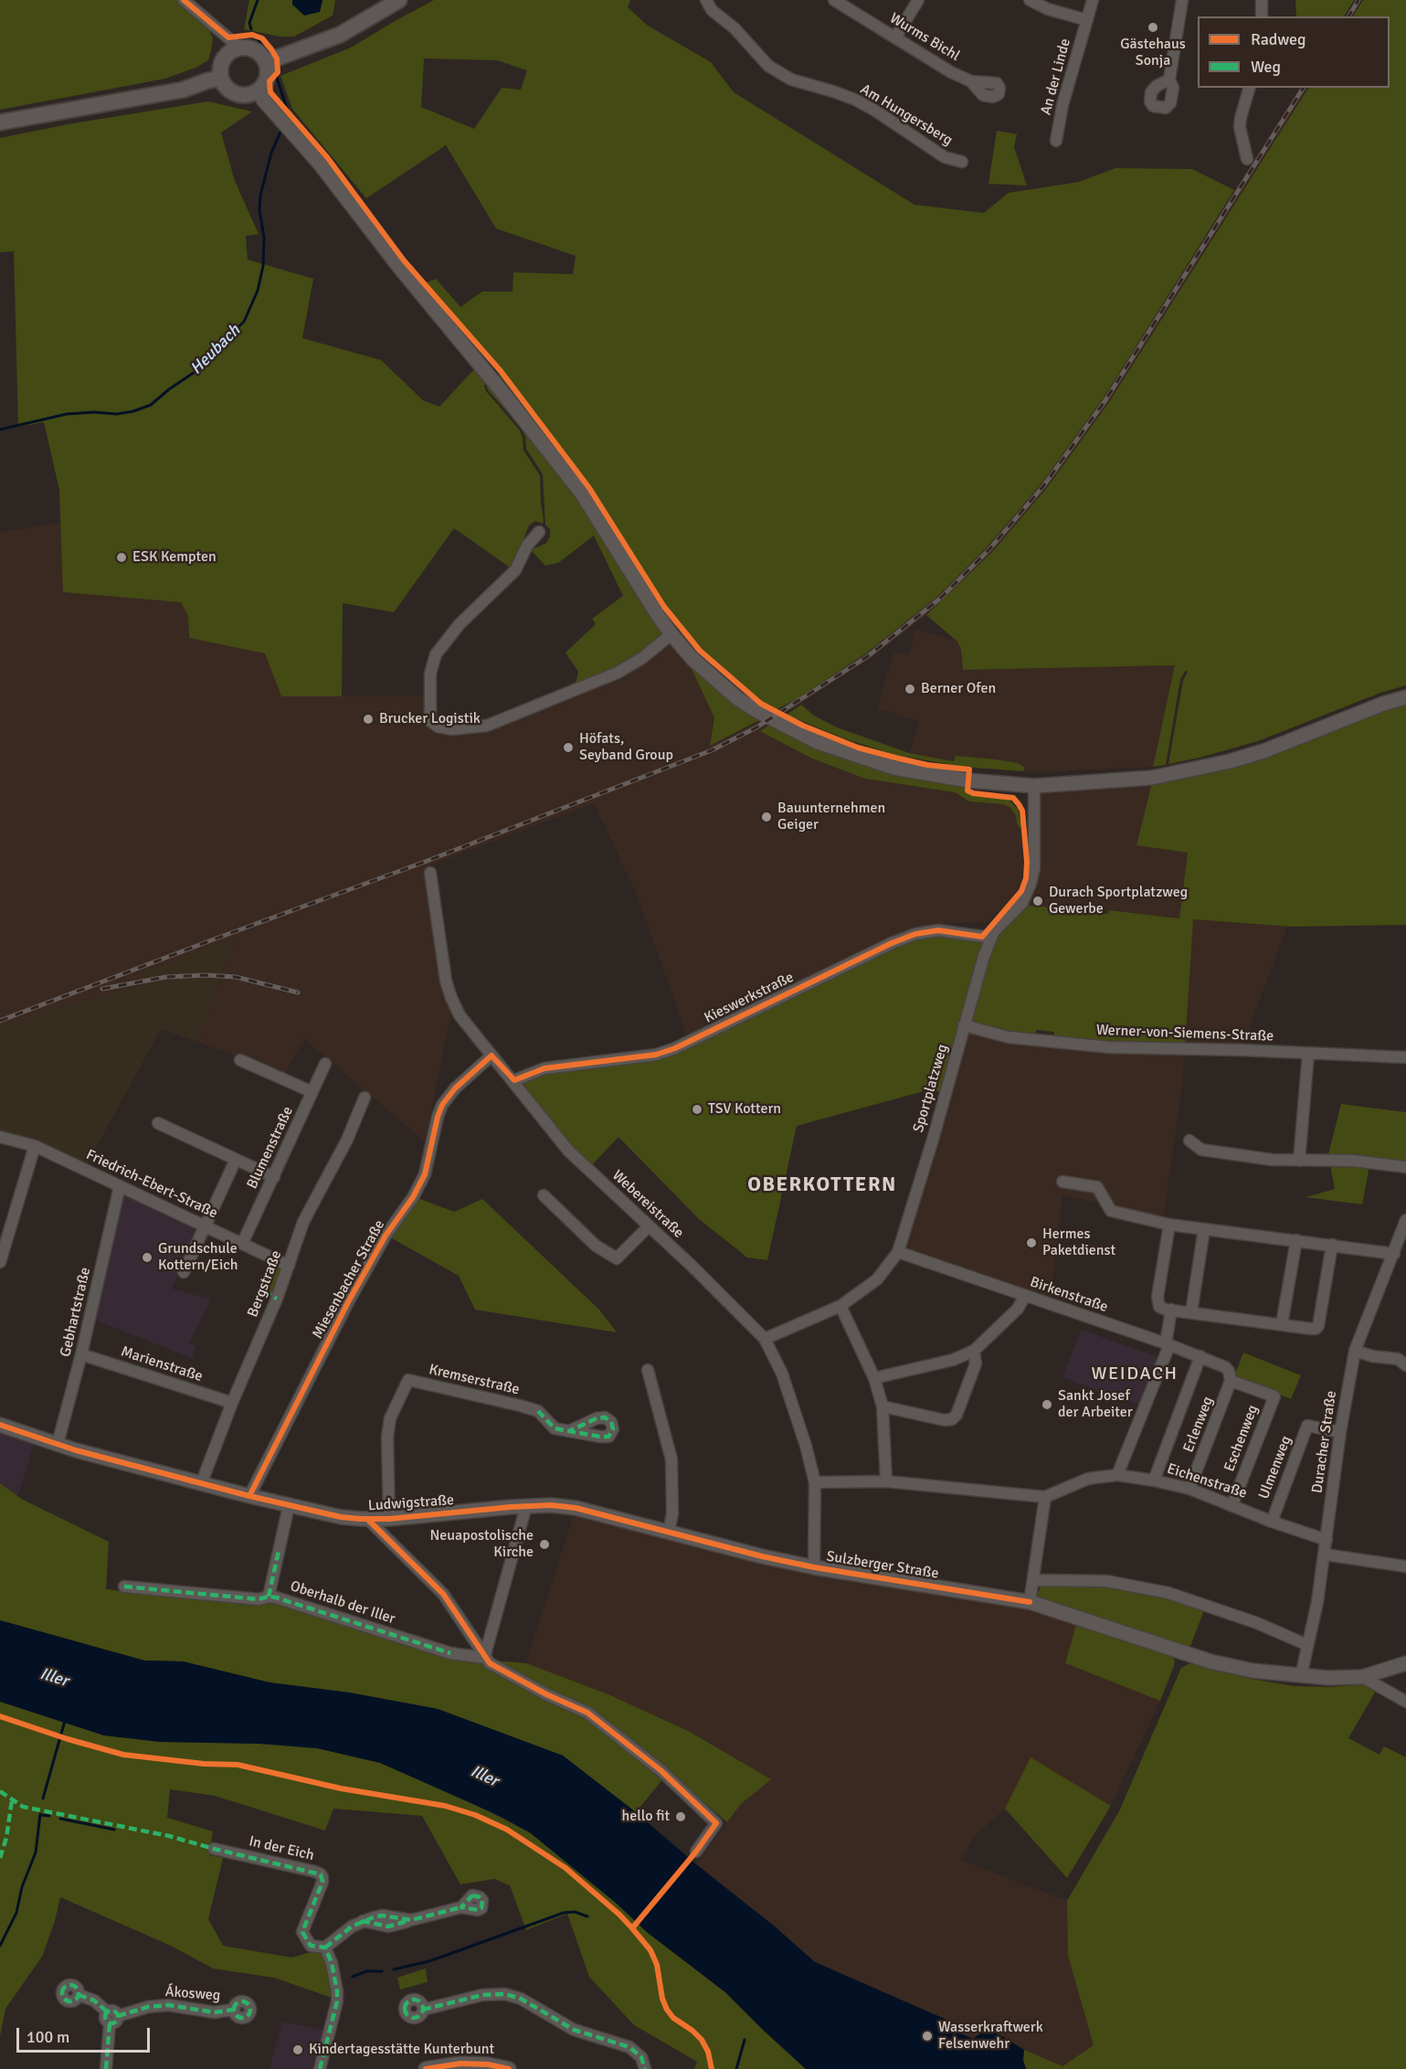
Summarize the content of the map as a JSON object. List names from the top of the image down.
{
  "streets": {
    "street": [
      "Wurms Bichl",
      "An der Linde",
      "Am Hungersberg",
      "Kieswerkstraße",
      "Werner-von-Siemens-Straße",
      "Sportplatzweg",
      "Blumenstraße",
      "Friedrich-Ebert-Straße",
      "Webereistraße",
      "Miesenbacher Straße",
      "Bergstraße",
      "Birkenstraße",
      "Gebhartstraße",
      "Marienstraße",
      "Kremserstraße",
      "Erlenweg",
      "Eschenweg",
      "Duracher Straße",
      "Ulmenweg",
      "Eichenstraße",
      "Ludwigstraße",
      "Sulzberger Straße",
      "Oberhalb der Iller",
      "In der Eich",
      "Ákosweg"
    ]
  },
  "crossings": [
    ["Kieswerkstraße", "Sportplatzweg"],
    ["Kieswerkstraße", "Webereistraße"],
    ["Werner-von-Siemens-Straße", "Sportplatzweg"],
    ["Sportplatzweg", "Webereistraße"],
    ["Sportplatzweg", "Birkenstraße"],
    ["Blumenstraße", "Friedrich-Ebert-Straße"],
    ["Friedrich-Ebert-Straße", "Bergstraße"],
    ["Friedrich-Ebert-Straße", "Gebhartstraße"],
    ["Webereistraße", "Miesenbacher Straße"],
    ["Webereistraße", "Eichenstraße"],
    ["Webereistraße", "Sulzberger Straße"],
    ["Miesenbacher Straße", "Ludwigstraße"],
    ["Bergstraße", "Marienstraße"],
    ["Bergstraße", "Ludwigstraße"],
    ["Birkenstraße", "Erlenweg"],
    ["Birkenstraße", "Eschenweg"],
    ["Gebhartstraße", "Marienstraße"],
    ["Gebhartstraße", "Ludwigstraße"],
    ["Kremserstraße", "Ludwigstraße"],
    ["Erlenweg", "Eschenweg"],
    ["Erlenweg", "Eichenstraße"],
    ["Eschenweg", "Eichenstraße"],
    ["Duracher Straße", "Ulmenweg"],
    ["Duracher Straße", "Eichenstraße"],
    ["Duracher Straße", "Sulzberger Straße"],
    ["Ulmenweg", "Eichenstraße"],
    ["Ludwigstraße", "Sulzberger Straße"]
  ],
  "districts": ["OBERKOTTERN", "WEIDACH"],
  "water": ["Heubach", "Iller"],
  "places": [
    "Gästehaus Sonja",
    "ESK Kempten",
    "Berner Ofen",
    "Brucker Logistik",
    "Höfats, Seyband Group",
    "Bauunternehmen Geiger",
    "Durach Sportplatzweg Gewerbe",
    "TSV Kottern",
    "Hermes Paketdienst",
    "Grundschule Kottern/Eich",
    "Sankt Josef der Arbeiter",
    "Neuapostolische Kirche",
    "hello fit",
    "Wasserkraftwerk Felsenwehr",
    "Kindertagesstätte Kunterbunt"
  ],
  "legend": ["Radweg", "Weg"],
  "scale_bar": "100 m"
}
